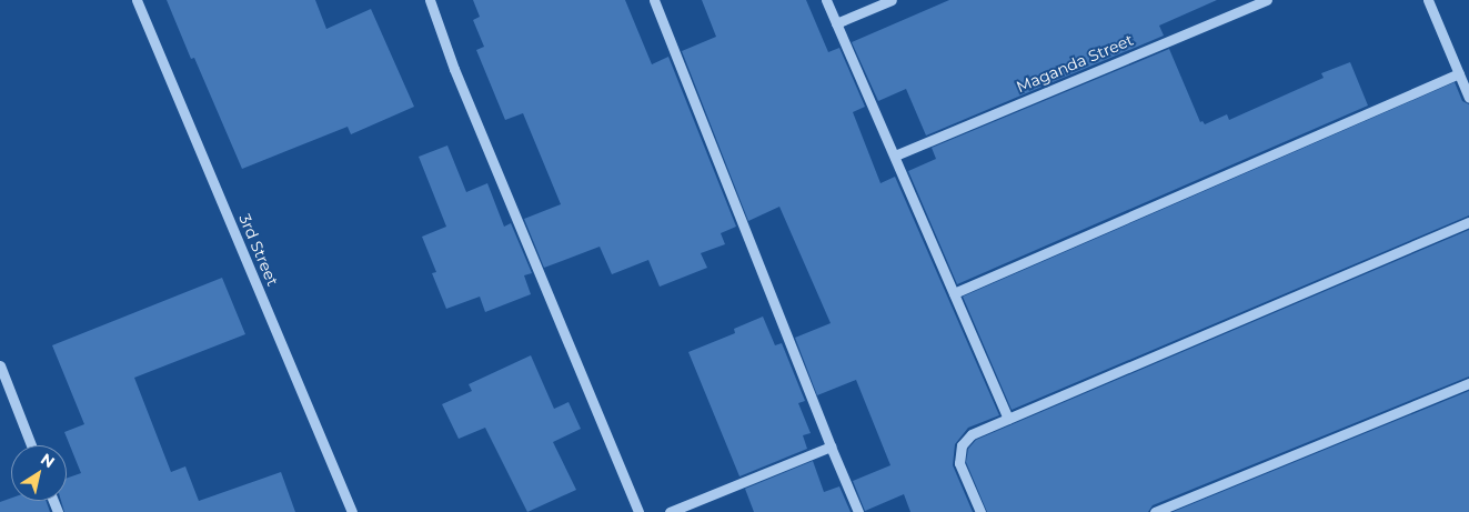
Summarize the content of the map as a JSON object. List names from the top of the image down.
{
  "streets": {
    "street": ["Maganda Street", "3rd Street"]
  },
  "north": "top right"
}
